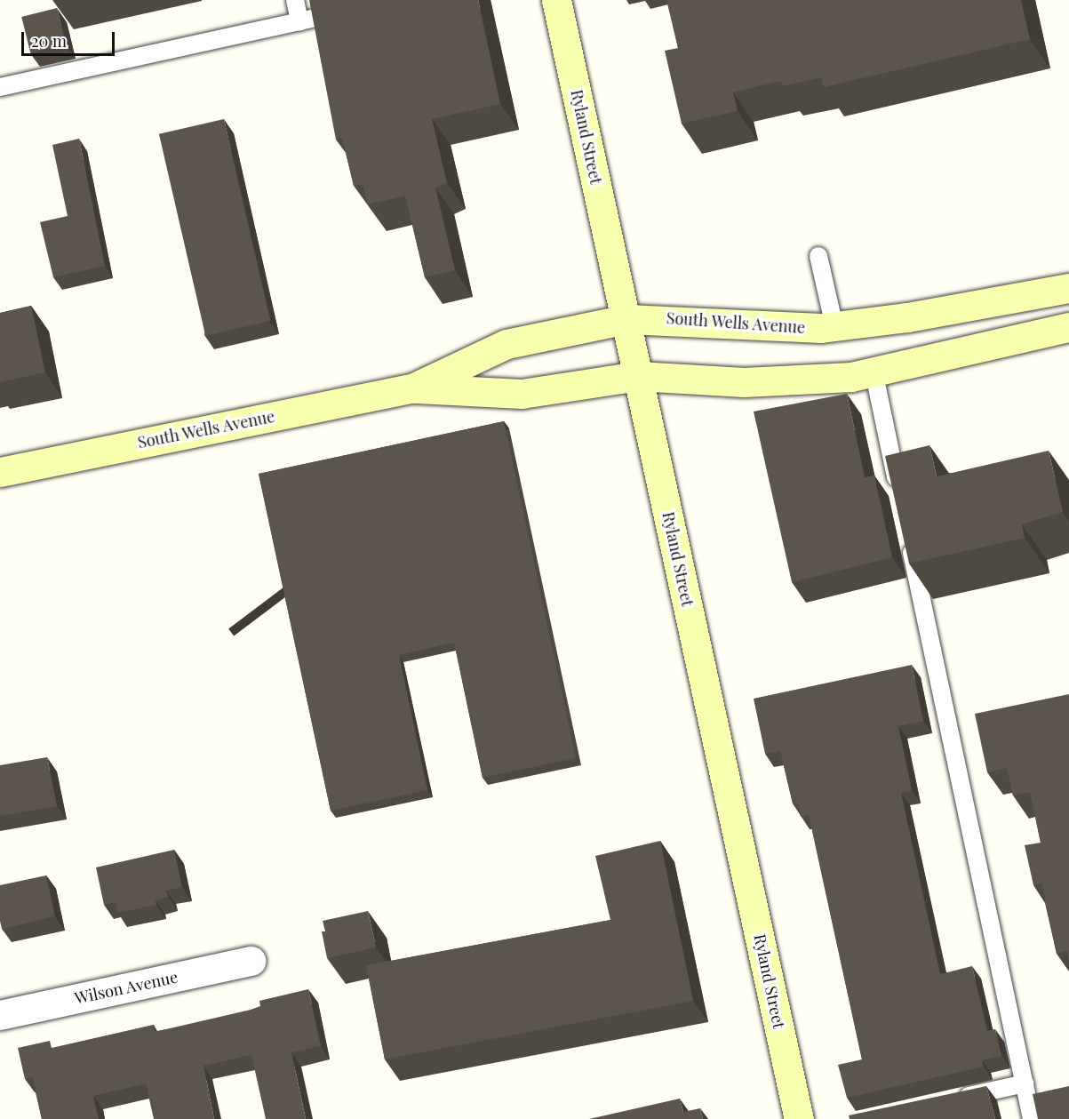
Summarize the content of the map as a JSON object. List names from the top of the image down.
{
  "streets": {
    "main road": ["Ryland Street", "South Wells Avenue"],
    "street": ["Wilson Avenue"]
  },
  "crossings": [
    ["Ryland Street", "South Wells Avenue"]
  ],
  "scale_bar": "20 m"
}
